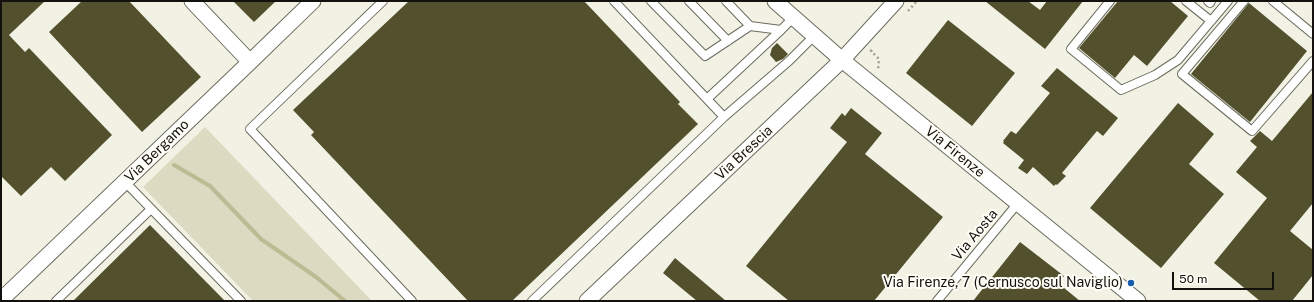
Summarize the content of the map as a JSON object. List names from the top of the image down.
{
  "streets": {
    "street": ["Via Bergamo", "Via Firenze", "Via Brescia"],
    "lane": ["Via Aosta"]
  },
  "crossings": [
    ["Via Firenze", "Via Brescia"],
    ["Via Firenze", "Via Aosta"]
  ],
  "places": ["Via Firenze, 7 (Cernusco sul Naviglio)"],
  "scale_bar": "50 m"
}
